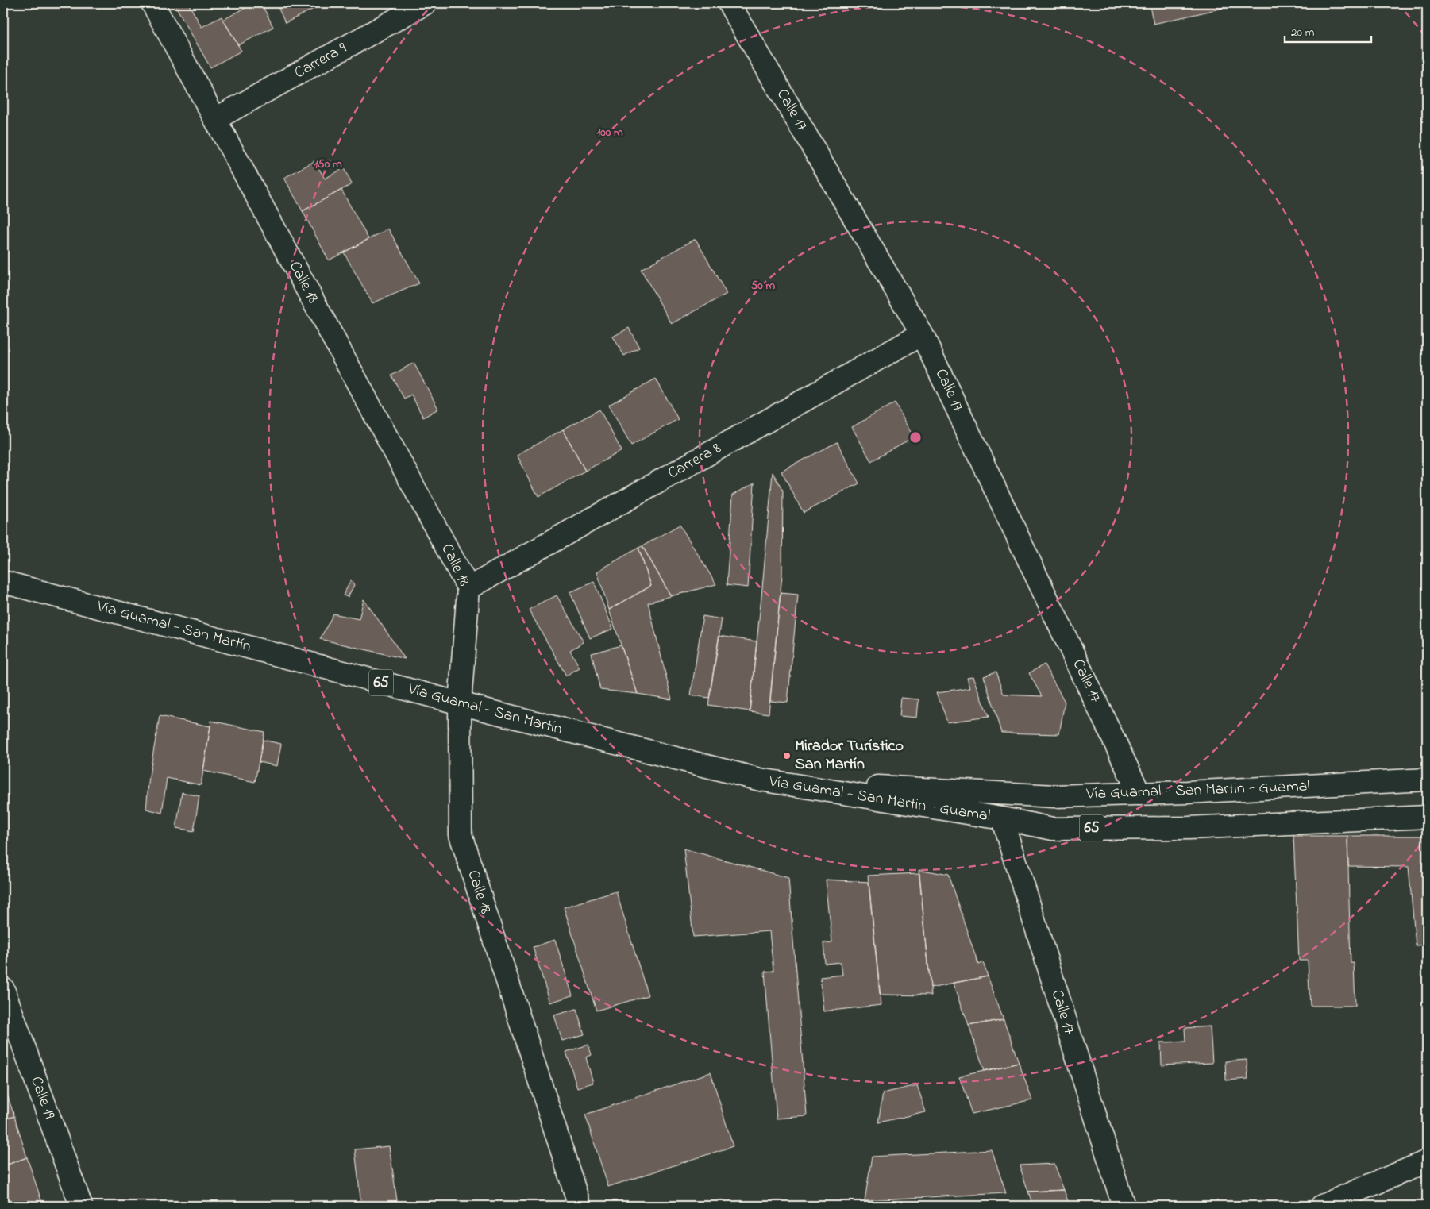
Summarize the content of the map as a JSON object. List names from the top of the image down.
{
  "streets": {
    "street": [
      "Carrera 9",
      "Calle 17",
      "Calle 18",
      "Carrera 8",
      "Vía Guamal - San Martín",
      "65",
      "Vía Guamal - San Martin - Guamal",
      "Calle 19"
    ]
  },
  "crossings": [
    ["Carrera 9", "Calle 18"],
    ["Calle 17", "Carrera 8"],
    ["Calle 17", "Vía Guamal - San Martin - Guamal"],
    ["Calle 18", "Carrera 8"],
    ["Calle 18", "Vía Guamal - San Martín"],
    ["Vía Guamal - San Martín", "Vía Guamal - San Martin - Guamal"]
  ],
  "places": ["Mirador Turístico San Martín"],
  "scale_bar": "20 m",
  "rings": ["100 m", "150 m", "50 m"]
}
